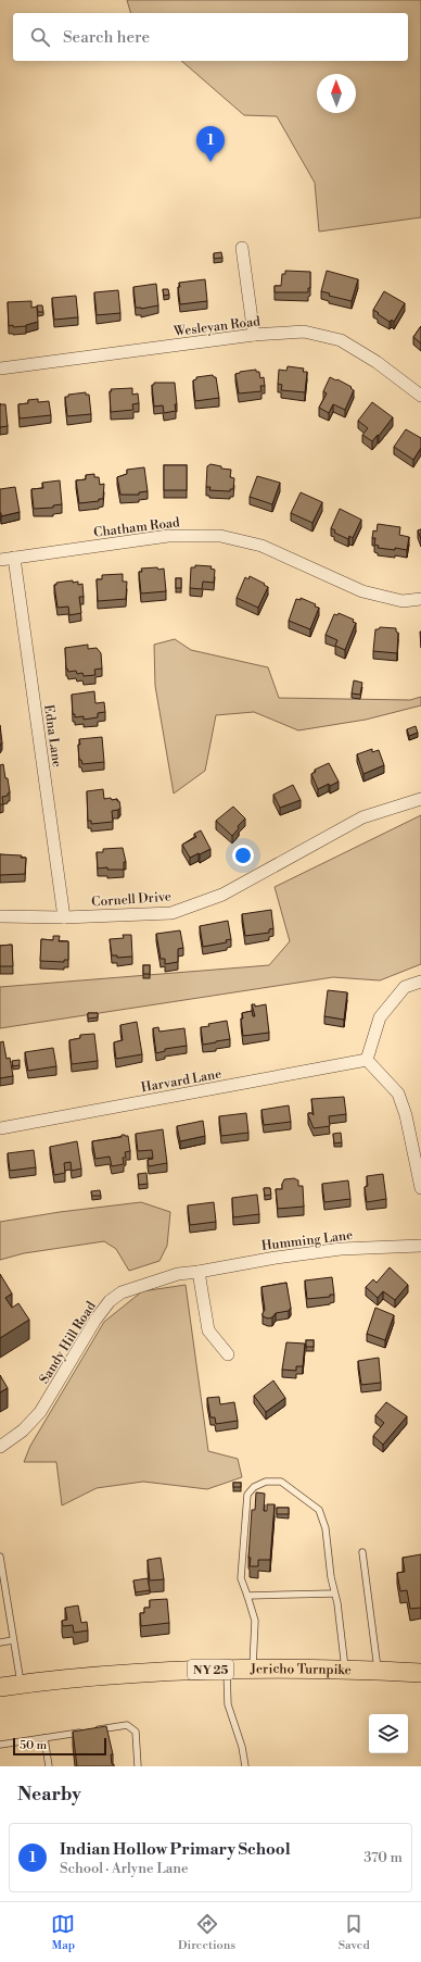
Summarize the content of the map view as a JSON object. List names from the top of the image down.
{
  "streets": {
    "main road": ["Jericho Turnpike", "NY 25"],
    "street": [
      "Wesleyan Road",
      "Chatham Road",
      "Edna Lane",
      "Cornell Drive",
      "Harvard Lane",
      "Humming Lane",
      "Sandy Hill Road"
    ]
  },
  "crossings": [
    ["Chatham Road", "Edna Lane"],
    ["Edna Lane", "Cornell Drive"],
    ["Humming Lane", "Sandy Hill Road"]
  ],
  "scale_bar": "50 m",
  "north": "top",
  "page": {
    "search": "Search here",
    "pins": "1",
    "scale": "50 m",
    "heading": "Nearby",
    "list": [
      {
        "mark": "1",
        "name": "Indian Hollow Primary School",
        "note": "School · Arlyne Lane",
        "value": "370 m"
      }
    ],
    "nav": ["Map", "Directions", "Saved"]
  }
}
